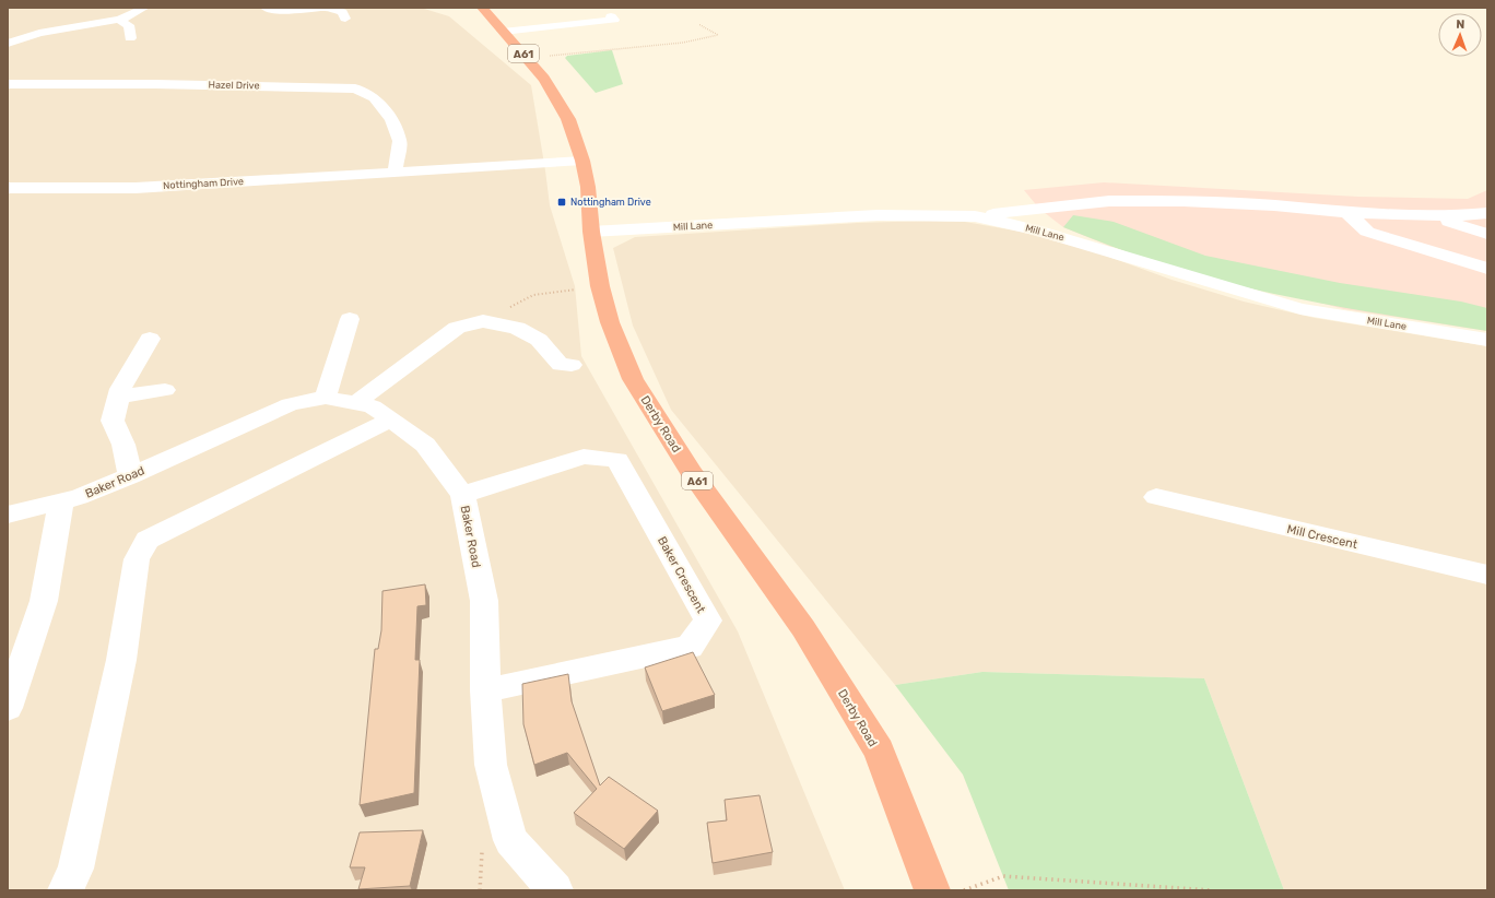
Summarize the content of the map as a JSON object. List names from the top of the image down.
{
  "streets": {
    "highway": ["A61", "Derby Road"],
    "street": [
      "Hazel Drive",
      "Nottingham Drive",
      "Mill Lane",
      "Baker Road",
      "Mill Crescent",
      "Baker Crescent"
    ]
  },
  "crossings": [
    ["Hazel Drive", "Nottingham Drive"],
    ["Nottingham Drive", "Derby Road"],
    ["Mill Lane", "Derby Road"],
    ["Baker Road", "Baker Crescent"]
  ],
  "places": {
    "transit": ["Nottingham Drive"]
  },
  "north": "top"
}
